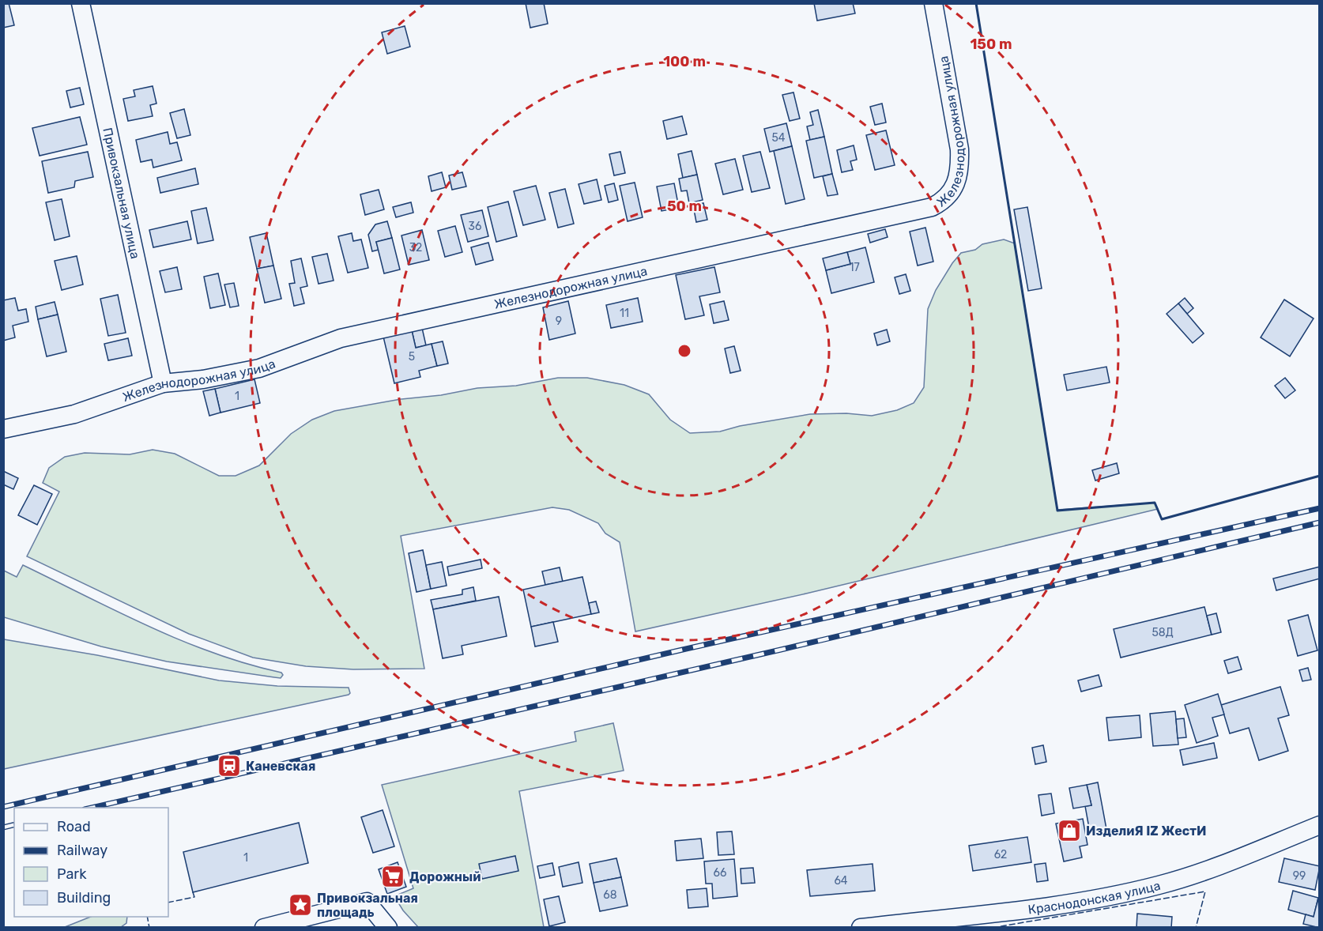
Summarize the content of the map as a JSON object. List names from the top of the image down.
{
  "streets": {
    "street": ["Железнодорожная улица", "Привокзальная улица", "Краснодонская улица"]
  },
  "crossings": [
    ["Железнодорожная улица", "Привокзальная улица"]
  ],
  "places": {
    "station": ["Каневская"],
    "shop": ["ИзделиЯ IZ ЖестИ"],
    "supermarket": ["Дорожный"],
    "place": ["Привокзальная площадь"]
  },
  "house_numbers": [
    "54",
    "36",
    "32",
    "17",
    "11",
    "9",
    "5",
    "1",
    "58Д",
    "62",
    "1",
    "66",
    "99",
    "64",
    "68"
  ],
  "legend": [
    "Road",
    "Railway",
    "Park",
    "Building"
  ],
  "rings": ["150 m", "100 m", "50 m"]
}
